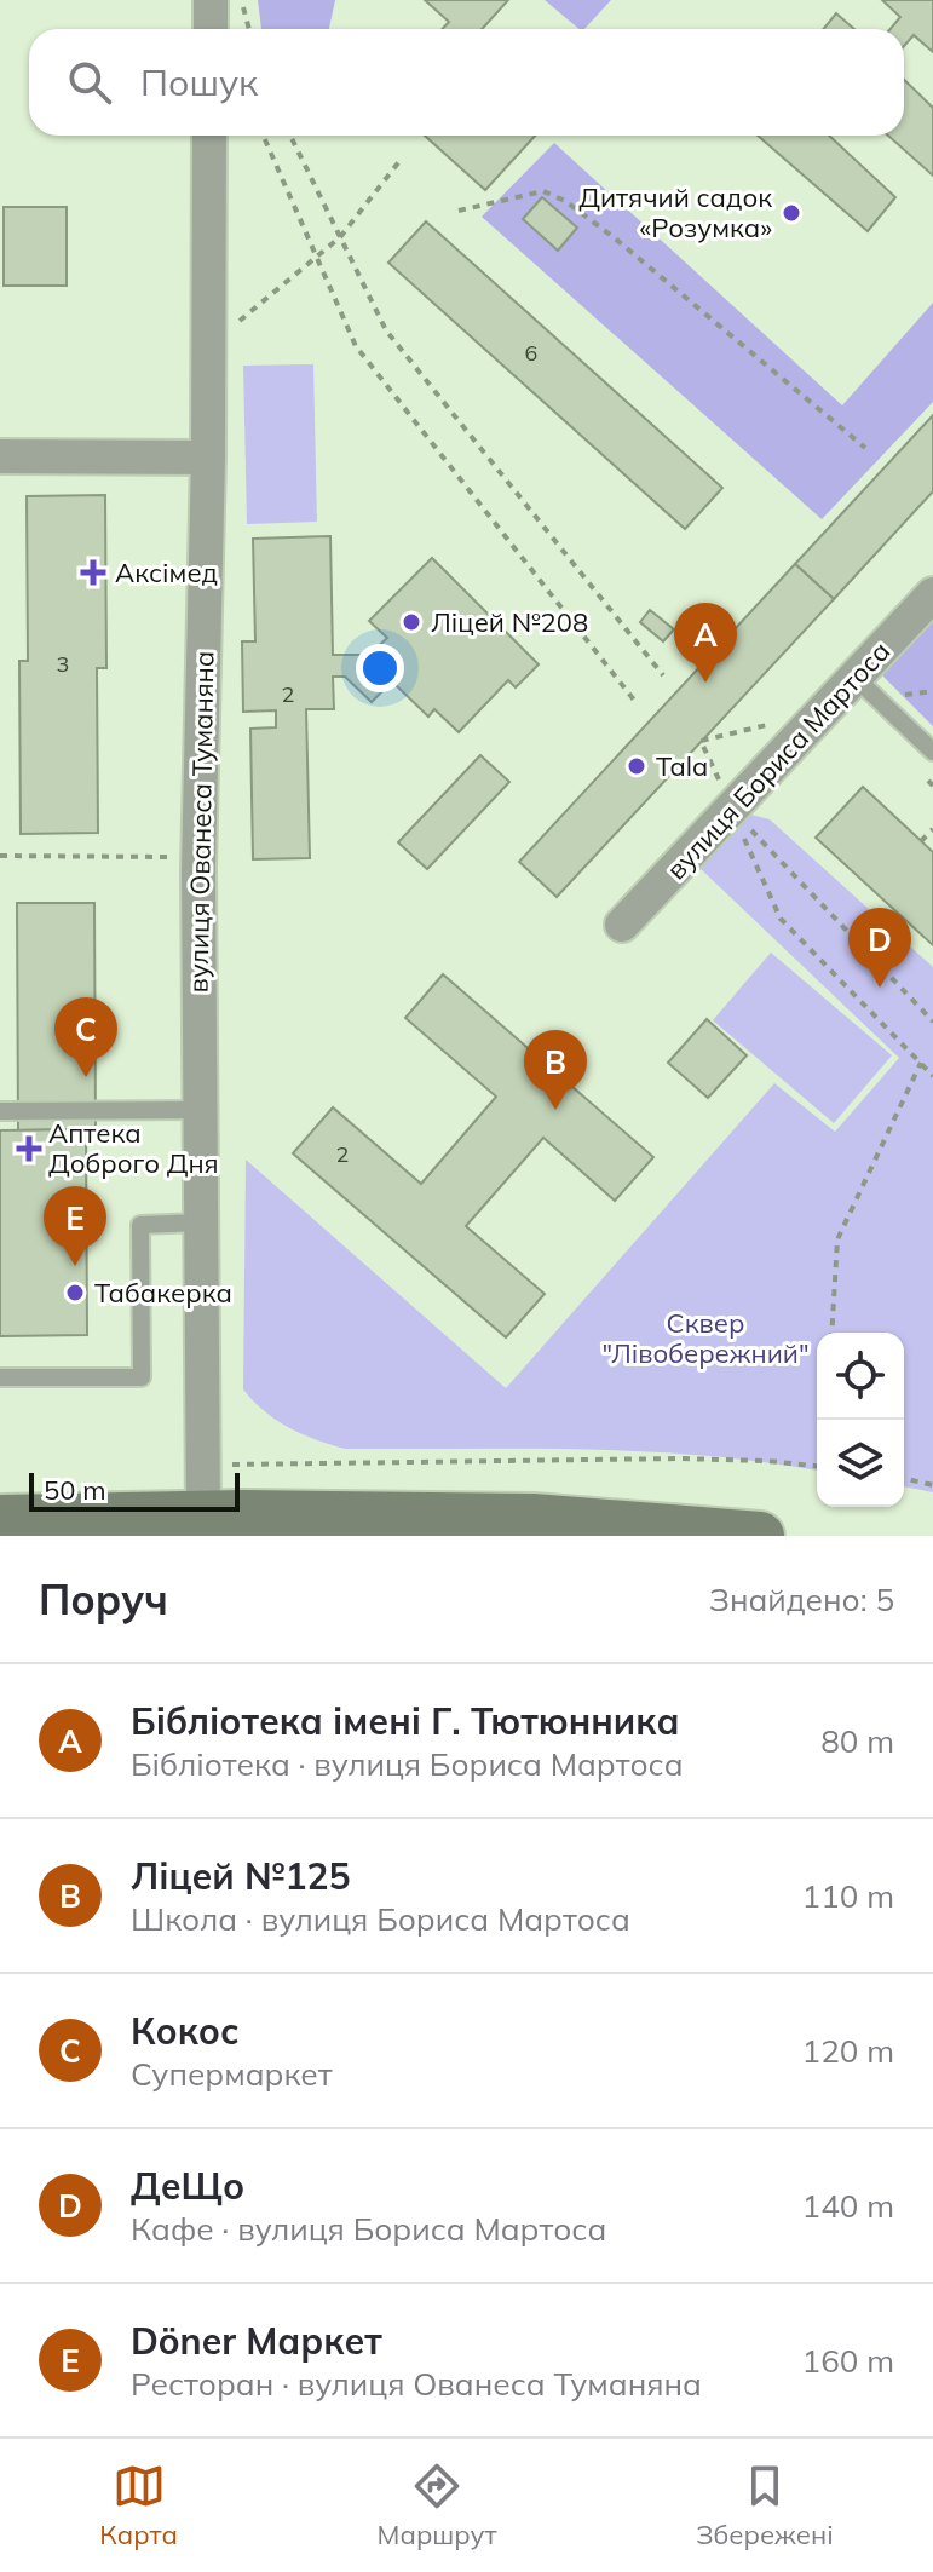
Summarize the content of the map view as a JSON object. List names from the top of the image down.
{
  "streets": {
    "street": ["вулиця Бориса Мартоса", "вулиця Ованеса Туманяна"]
  },
  "parks": ["Сквер \"Лівобережний\""],
  "places": {
    "other": [
      "Дитячий садок «Розумка»",
      "Ліцей №208",
      "Tala",
      "Табакерка"
    ],
    "health": ["Аксімед", "Аптека Доброго Дня"]
  },
  "house_numbers": [
    "6",
    "3",
    "2",
    "2"
  ],
  "scale_bar": "50 m",
  "page": {
    "search": "Пошук",
    "pins": [
      "A",
      "D",
      "C",
      "B",
      "E"
    ],
    "scale": "50 m",
    "heading": ["Поруч", "Знайдено: 5"],
    "list": [
      {
        "mark": "A",
        "name": "Бібліотека імені Г. Тютюнника",
        "note": "Бібліотека · вулиця Бориса Мартоса",
        "value": "80 m"
      },
      {
        "mark": "B",
        "name": "Ліцей №125",
        "note": "Школа · вулиця Бориса Мартоса",
        "value": "110 m"
      },
      {
        "mark": "C",
        "name": "Кокос",
        "note": "Супермаркет",
        "value": "120 m"
      },
      {
        "mark": "D",
        "name": "ДеЩо",
        "note": "Кафе · вулиця Бориса Мартоса",
        "value": "140 m"
      },
      {
        "mark": "E",
        "name": "Döner Маркет",
        "note": "Ресторан · вулиця Ованеса Туманяна",
        "value": "160 m"
      }
    ],
    "nav": ["Карта", "Маршрут", "Збережені"]
  }
}
